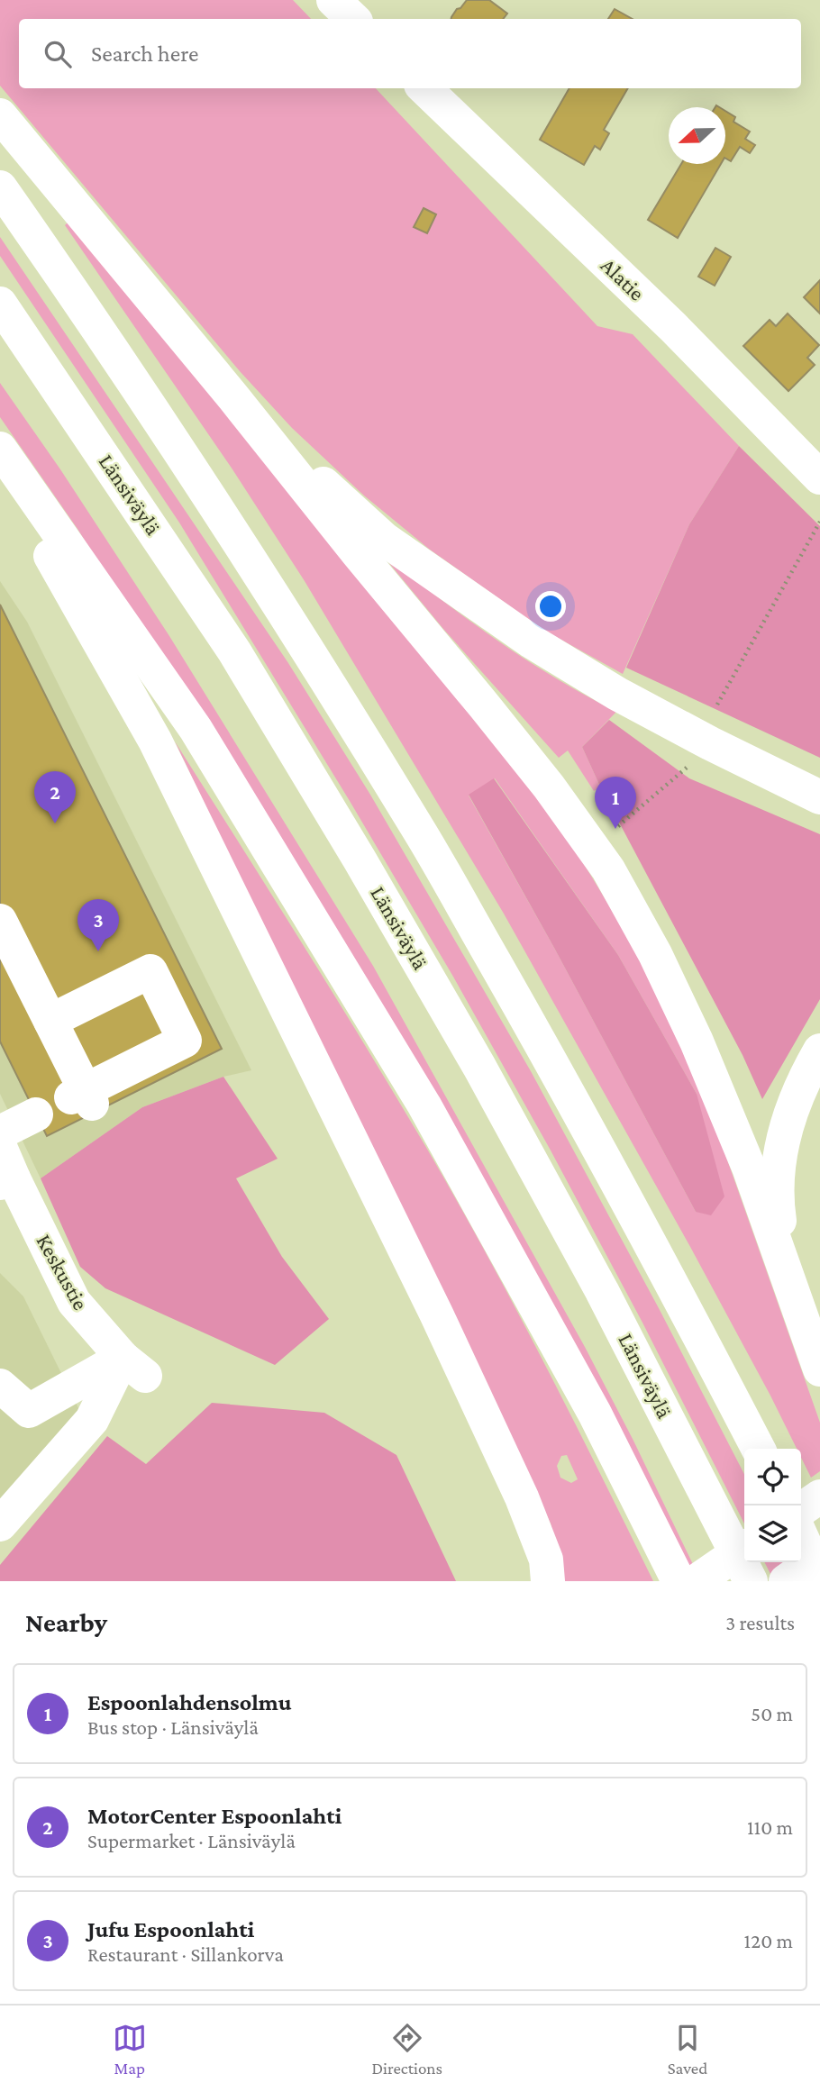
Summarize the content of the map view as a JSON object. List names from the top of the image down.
{
  "streets": {
    "main road": ["Alatie", "Länsiväylä", "Keskustie"]
  },
  "north": "left",
  "page": {
    "search": "Search here",
    "pins": ["2", "1", "3"],
    "heading": ["Nearby", "3 results"],
    "list": [
      {
        "mark": "1",
        "name": "Espoonlahdensolmu",
        "note": "Bus stop · Länsiväylä",
        "value": "50 m"
      },
      {
        "mark": "2",
        "name": "MotorCenter Espoonlahti",
        "note": "Supermarket · Länsiväylä",
        "value": "110 m"
      },
      {
        "mark": "3",
        "name": "Jufu Espoonlahti",
        "note": "Restaurant · Sillankorva",
        "value": "120 m"
      }
    ],
    "nav": ["Map", "Directions", "Saved"]
  }
}
